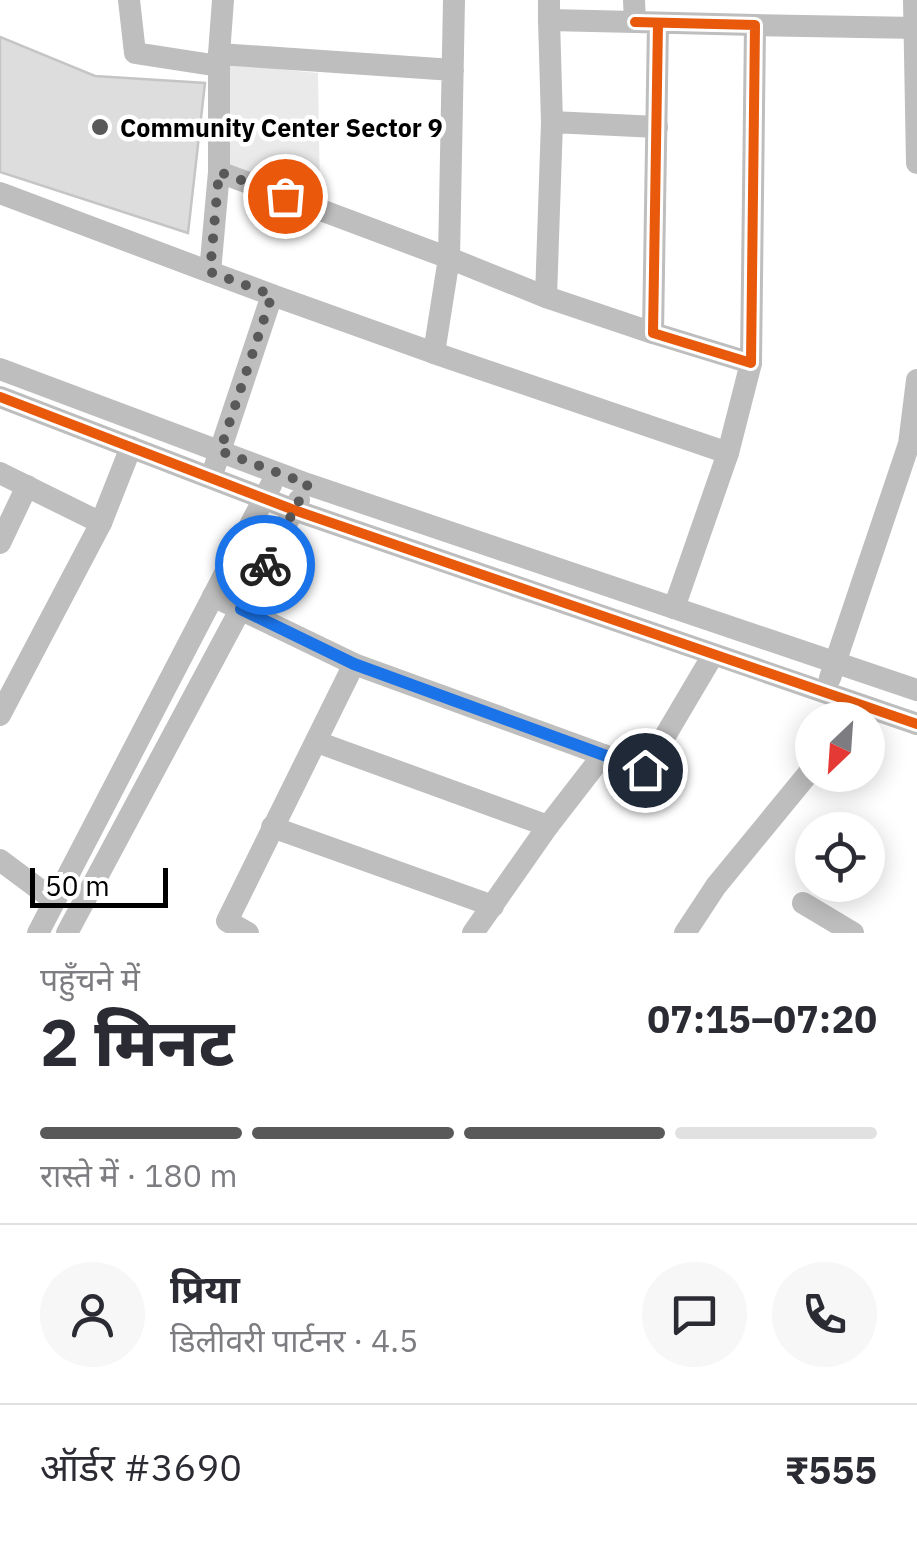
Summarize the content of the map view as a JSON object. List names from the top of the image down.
{
  "places": ["Community Center Sector 9"],
  "scale_bar": "50 m",
  "north": "bottom left",
  "page": {
    "scale": "50 m",
    "heading": ["2 मिनट", "पहुँचने में", "07:15–07:20"],
    "panel": [
      "प्रिया",
      "डिलीवरी पार्टनर · 4.5",
      "ऑर्डर #3690",
      "₹555"
    ],
    "bar": "रास्ते में · 180 m"
  }
}
